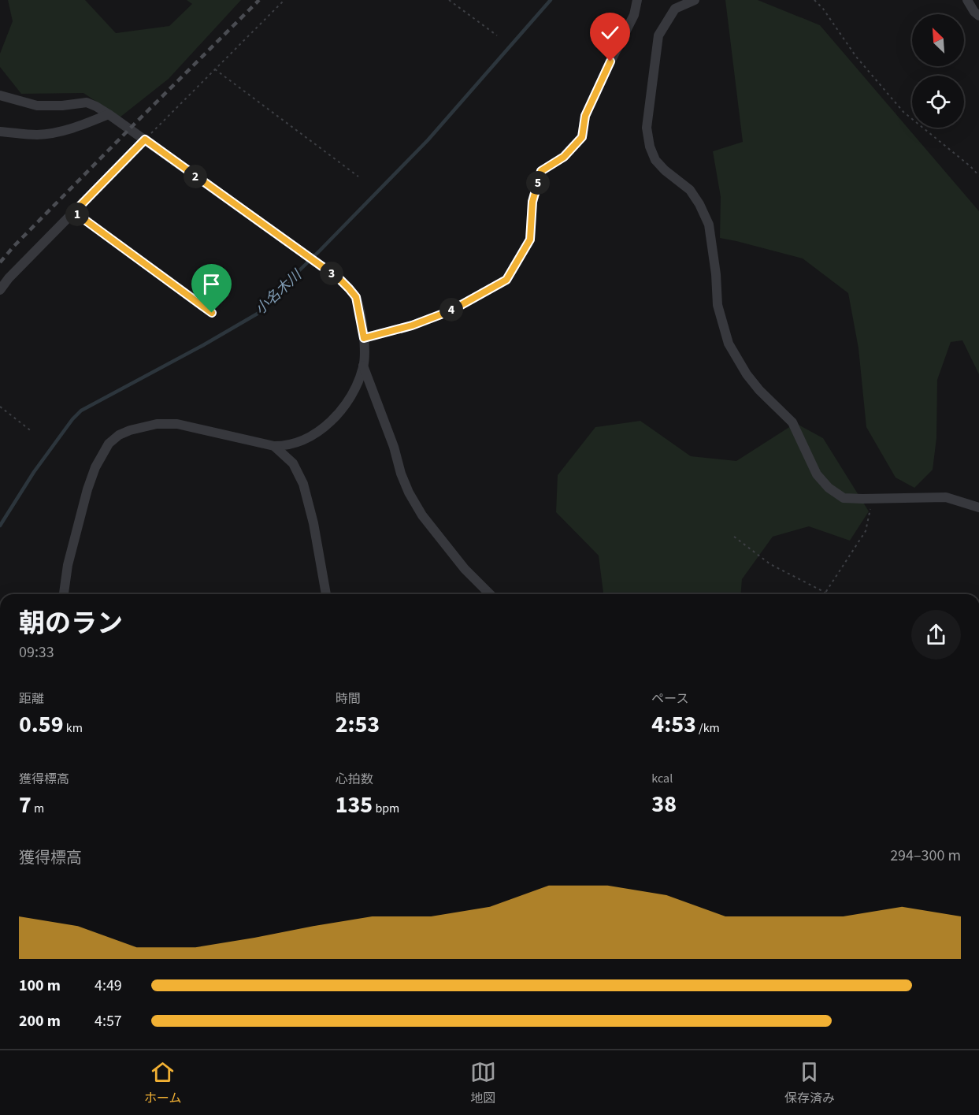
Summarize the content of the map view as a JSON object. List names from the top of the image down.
{
  "water": ["小名木川"],
  "north": "top left",
  "page": {
    "pins": [
      "2",
      "5",
      "1",
      "3",
      "4"
    ],
    "heading": ["朝のラン", "09:33"],
    "stats": [
      ["距離", "0.59 km"],
      ["時間", "2:53"],
      ["ペース", "4:53 /km"],
      ["獲得標高", "7 m"],
      ["心拍数", "135 bpm"],
      ["kcal", "38"]
    ],
    "chart": ["獲得標高", "294–300 m"],
    "list": [
      {
        "name": "100 m",
        "note": "4:49"
      },
      {
        "name": "200 m",
        "note": "4:57"
      }
    ],
    "tabs": ["ホーム", "地図", "保存済み"]
  }
}
